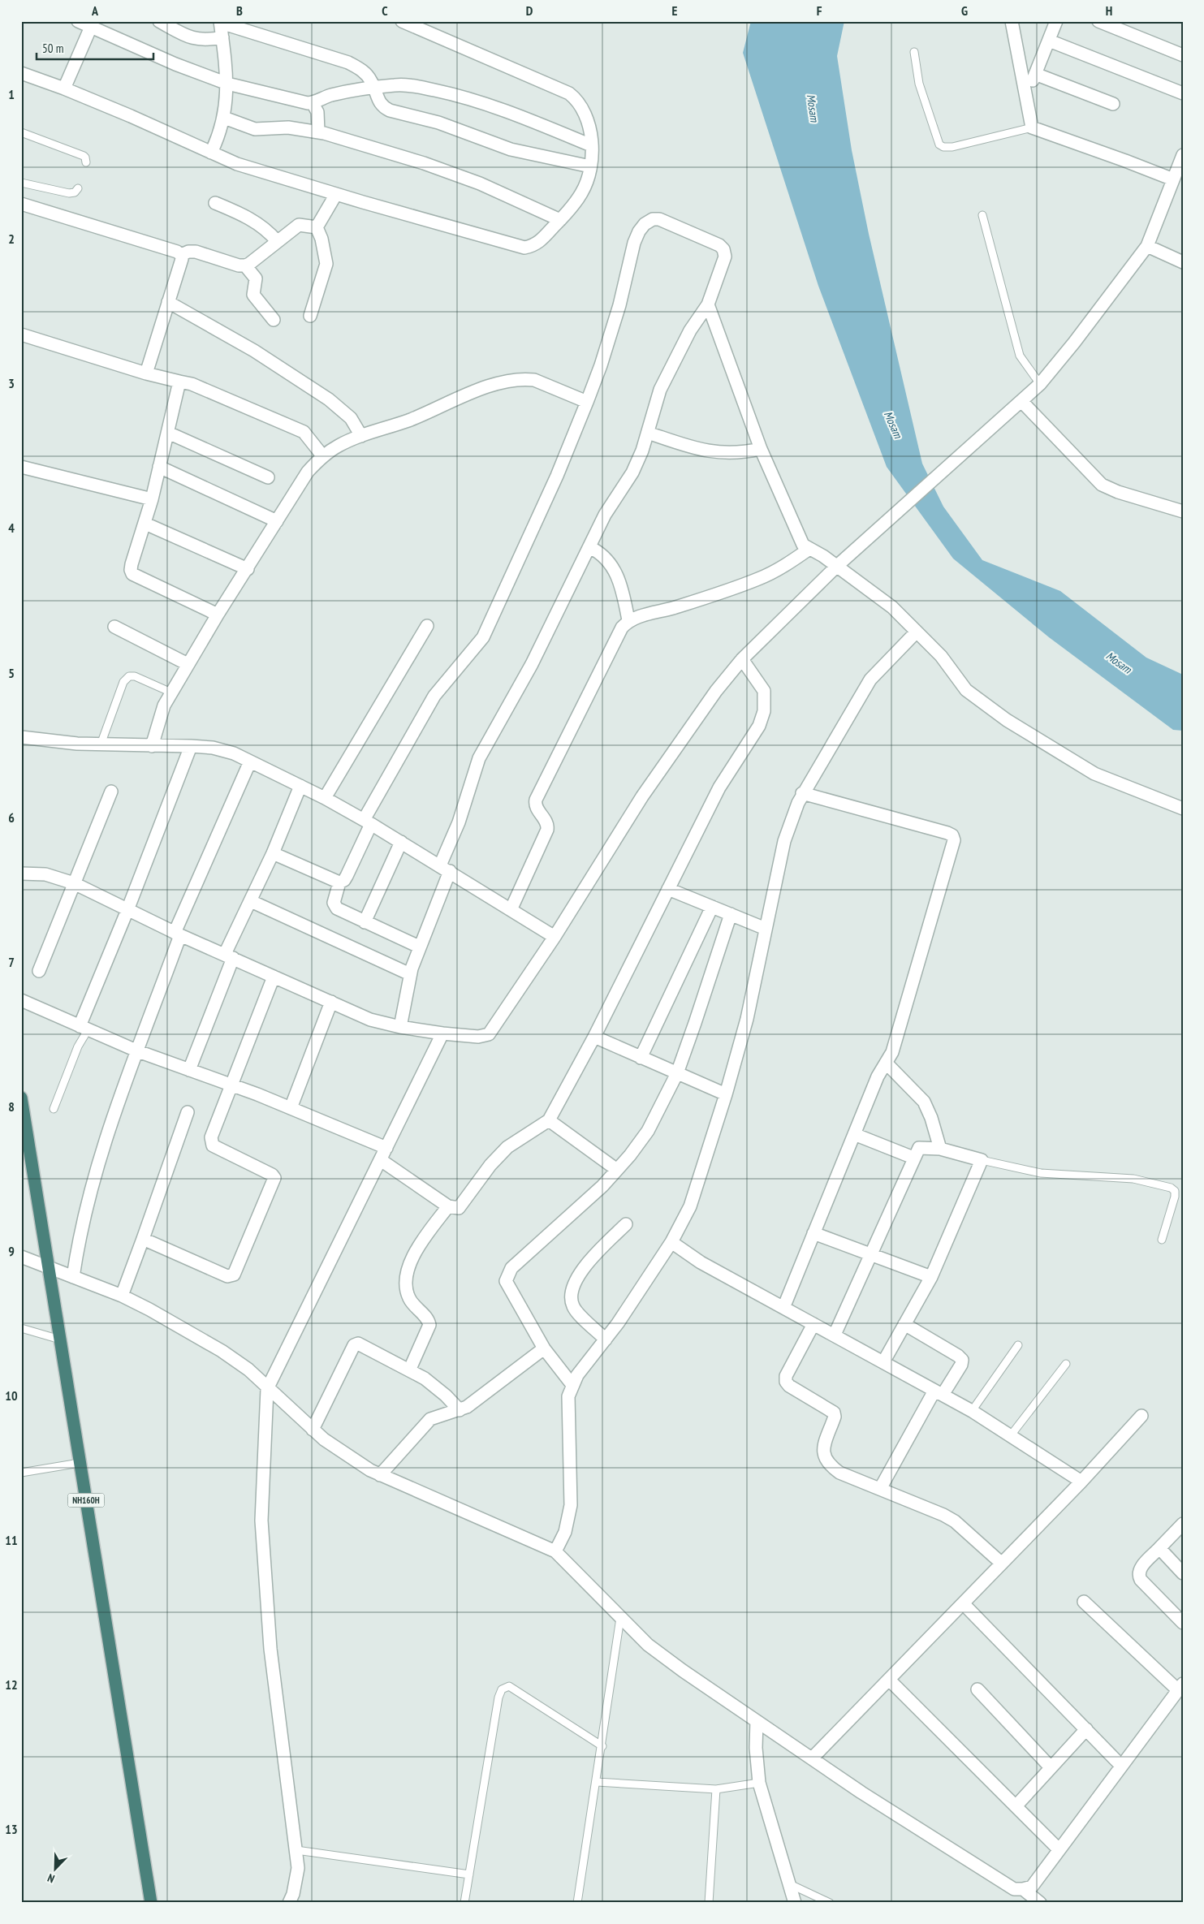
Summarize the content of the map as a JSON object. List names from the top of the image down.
{
  "streets": {
    "highway": ["NH160H"]
  },
  "water": ["Mosam"],
  "scale_bar": "50 m",
  "north": "bottom left",
  "grid": {
    "columns": [
      "A",
      "B",
      "C",
      "D",
      "E",
      "F",
      "G",
      "H"
    ],
    "rows": [
      "1",
      "2",
      "3",
      "4",
      "5",
      "6",
      "7",
      "8",
      "9",
      "10",
      "11",
      "12",
      "13"
    ]
  }
}
